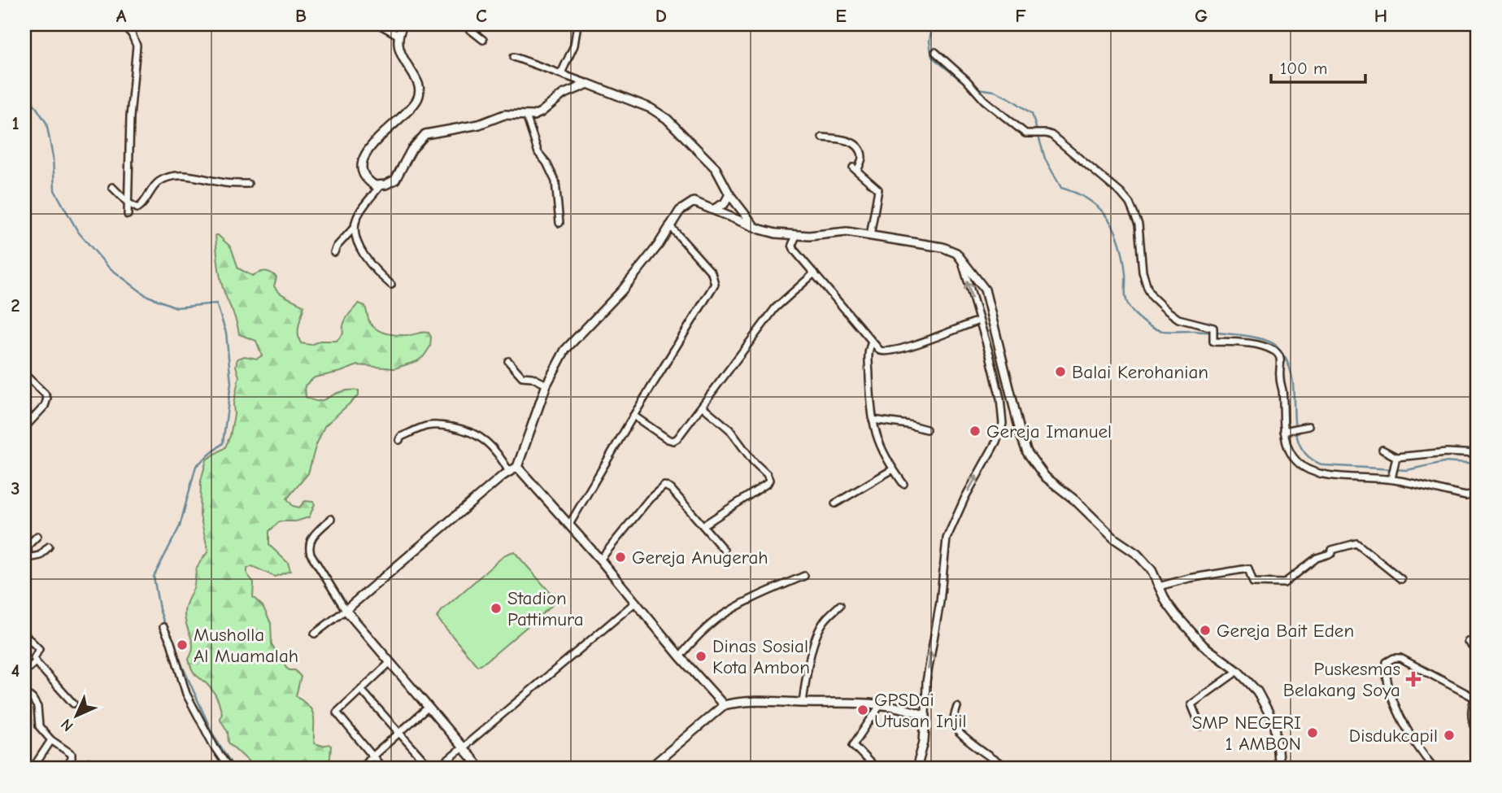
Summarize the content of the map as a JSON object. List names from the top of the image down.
{
  "places": {
    "other": [
      "Balai Kerohanian",
      "Gereja Imanuel",
      "Gereja Anugerah",
      "Stadion Pattimura",
      "Gereja Bait Eden",
      "Musholla Al Muamalah",
      "Dinas Sosial Kota Ambon",
      "GPSDai Utusan Injil",
      "SMP NEGERI 1 AMBON",
      "Disdukcapil"
    ],
    "health": ["Puskesmas Belakang Soya"]
  },
  "scale_bar": "100 m",
  "north": "bottom left",
  "grid": {
    "columns": [
      "A",
      "B",
      "C",
      "D",
      "E",
      "F",
      "G",
      "H"
    ],
    "rows": [
      "1",
      "2",
      "3",
      "4"
    ]
  }
}
